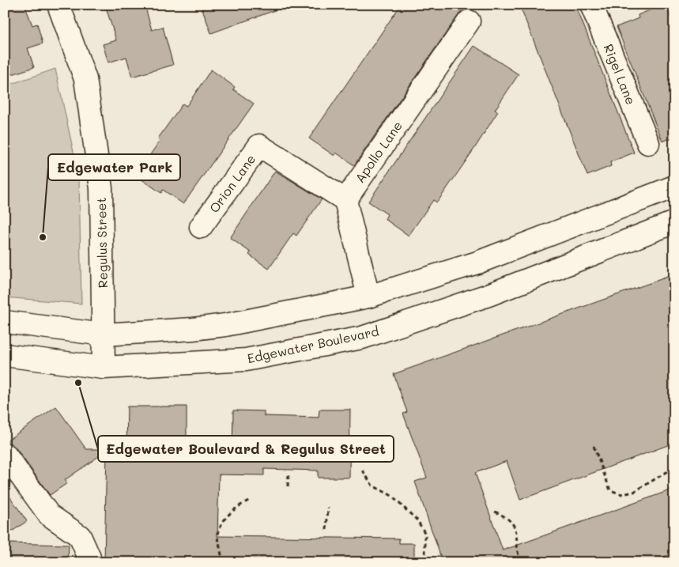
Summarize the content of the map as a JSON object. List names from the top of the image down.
{
  "streets": {
    "main road": [
      "Rigel Lane",
      "Apollo Lane",
      "Orion Lane",
      "Regulus Street",
      "Edgewater Boulevard"
    ]
  },
  "crossings": [
    ["Apollo Lane", "Orion Lane"],
    ["Regulus Street", "Edgewater Boulevard"]
  ],
  "places": ["Edgewater Park", "Edgewater Boulevard & Regulus Street"]
}
